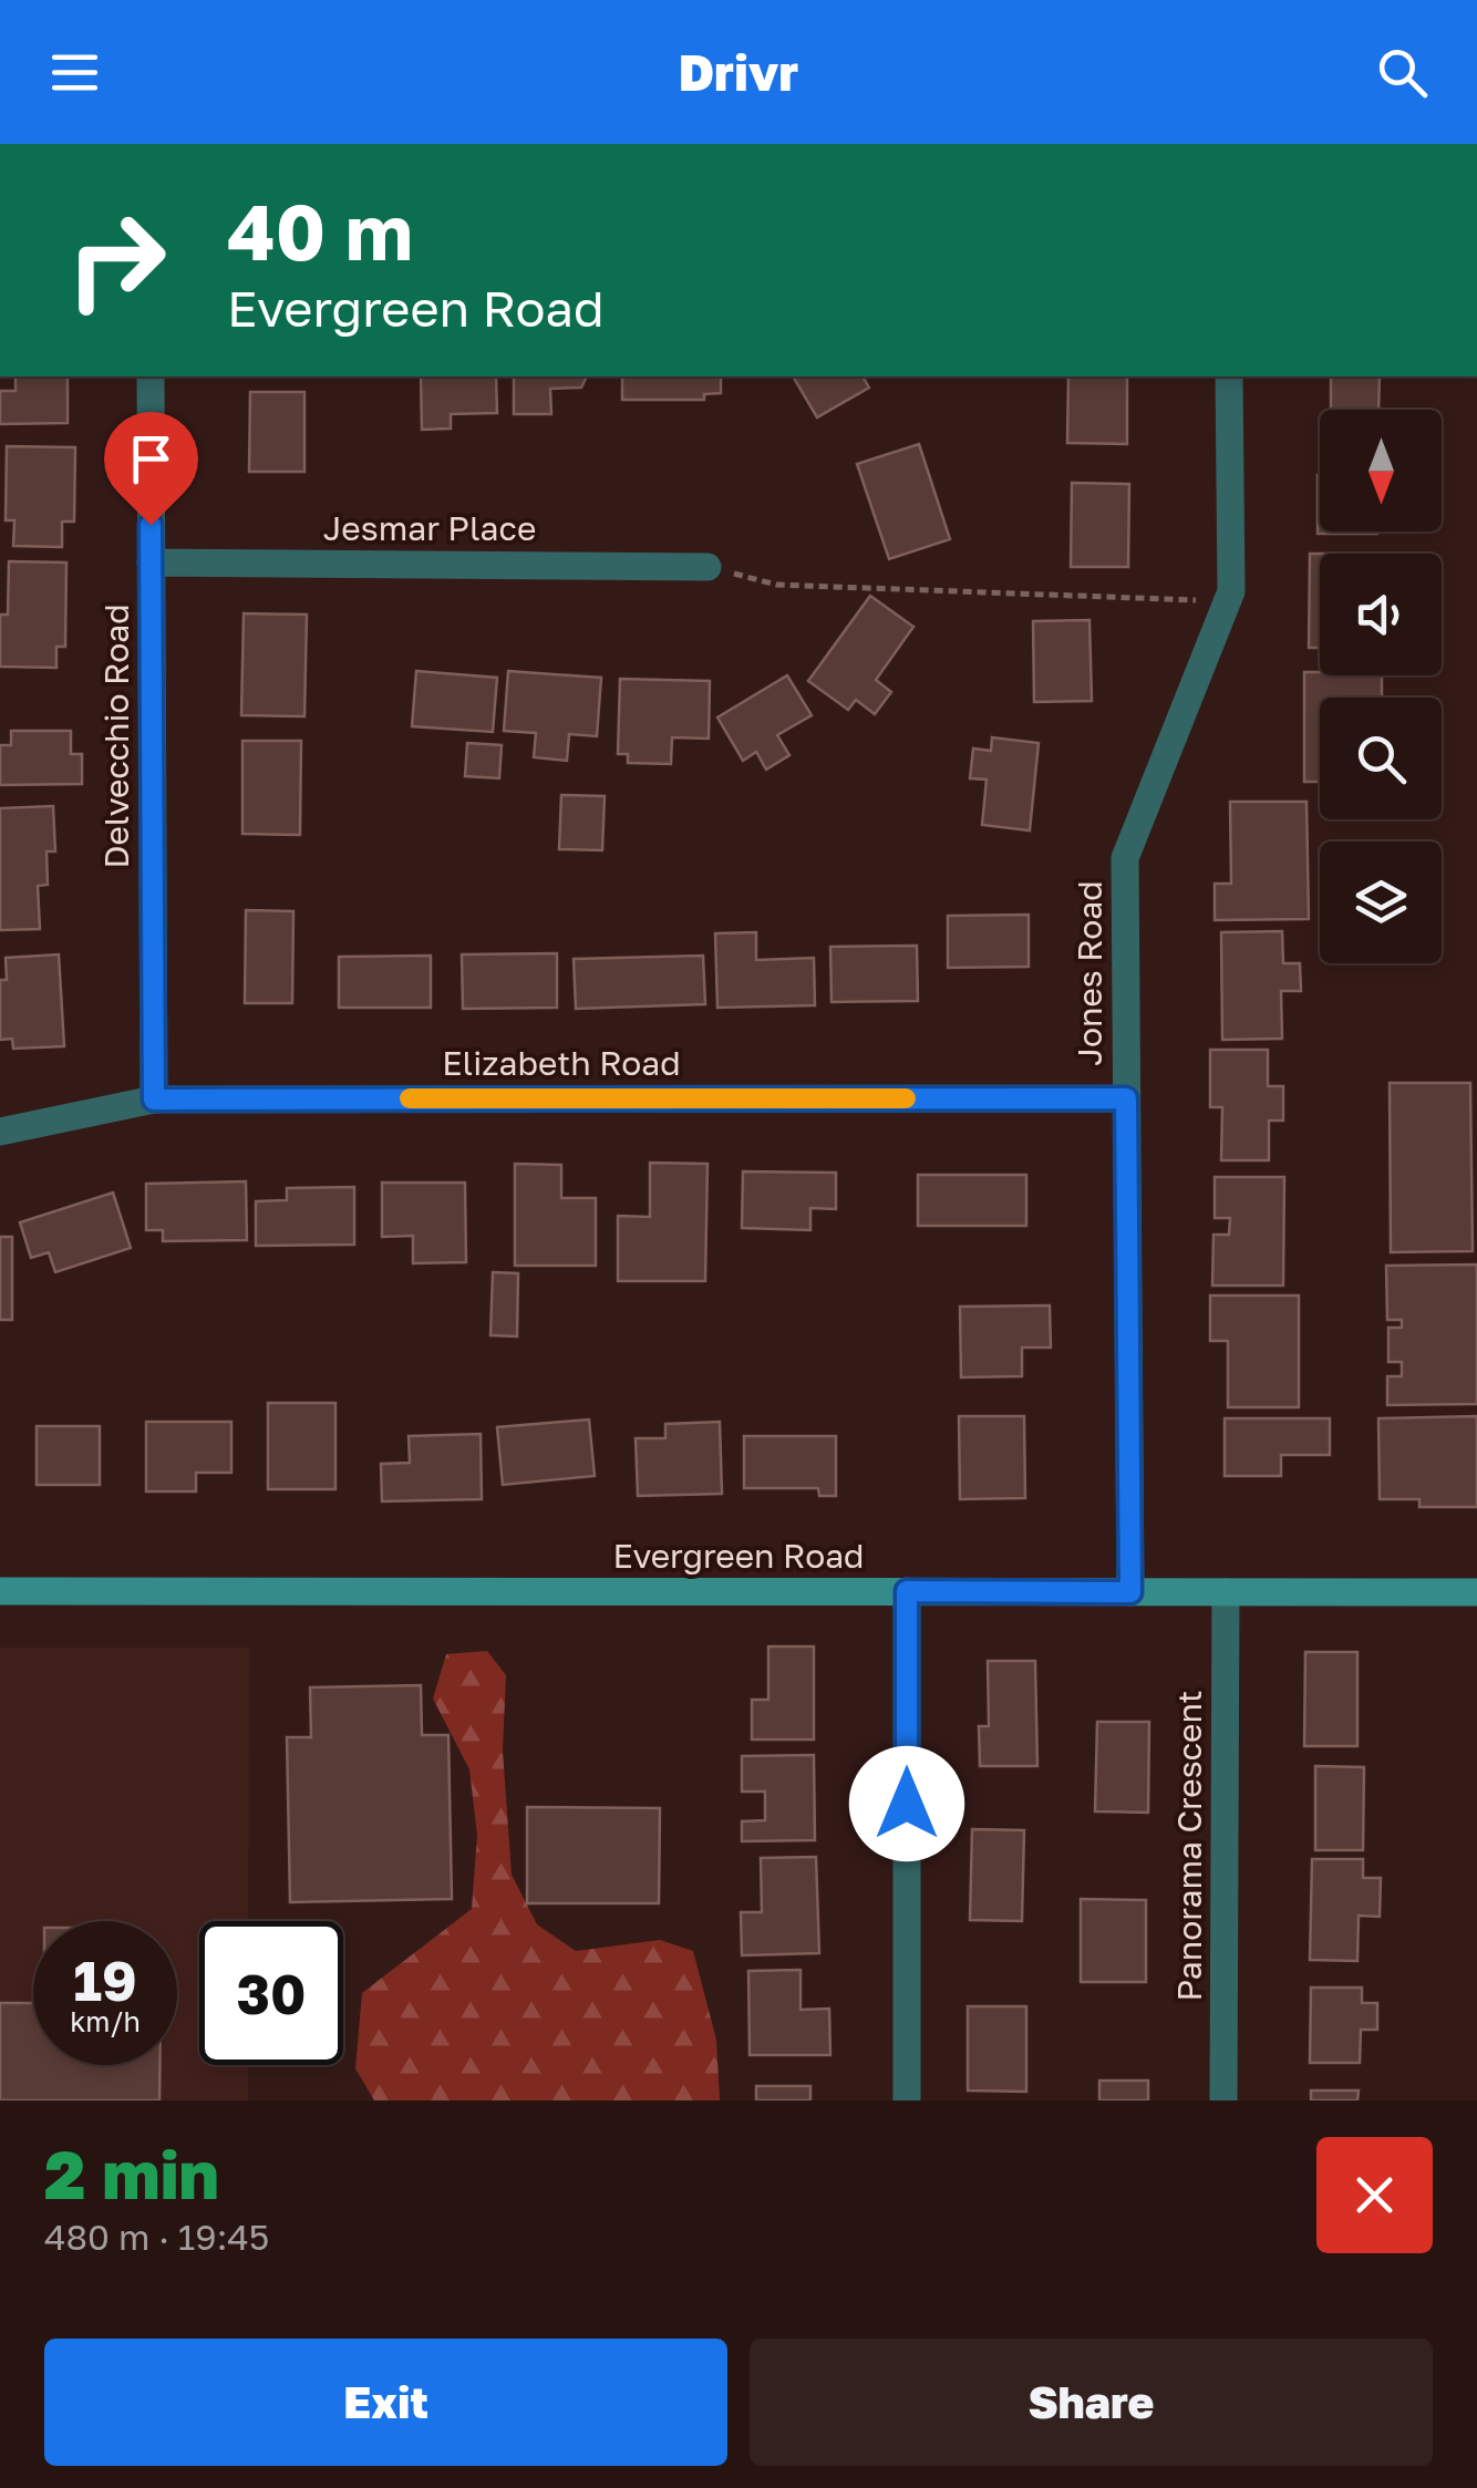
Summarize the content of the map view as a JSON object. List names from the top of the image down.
{
  "streets": {
    "street": [
      "Jesmar Place",
      "Delvecchio Road",
      "Jones Road",
      "Elizabeth Road",
      "Evergreen Road",
      "Panorama Crescent"
    ]
  },
  "crossings": [
    ["Jesmar Place", "Delvecchio Road"],
    ["Delvecchio Road", "Elizabeth Road"],
    ["Jones Road", "Elizabeth Road"],
    ["Jones Road", "Evergreen Road"],
    ["Evergreen Road", "Panorama Crescent"]
  ],
  "north": "bottom",
  "page": {
    "header": "Drivr",
    "turn": ["40 m", "Evergreen Road"],
    "speed": "19 km/h",
    "limit": "30",
    "heading": ["2 min", "480 m · 19:45"],
    "buttons": ["Exit", "Share"]
  }
}
